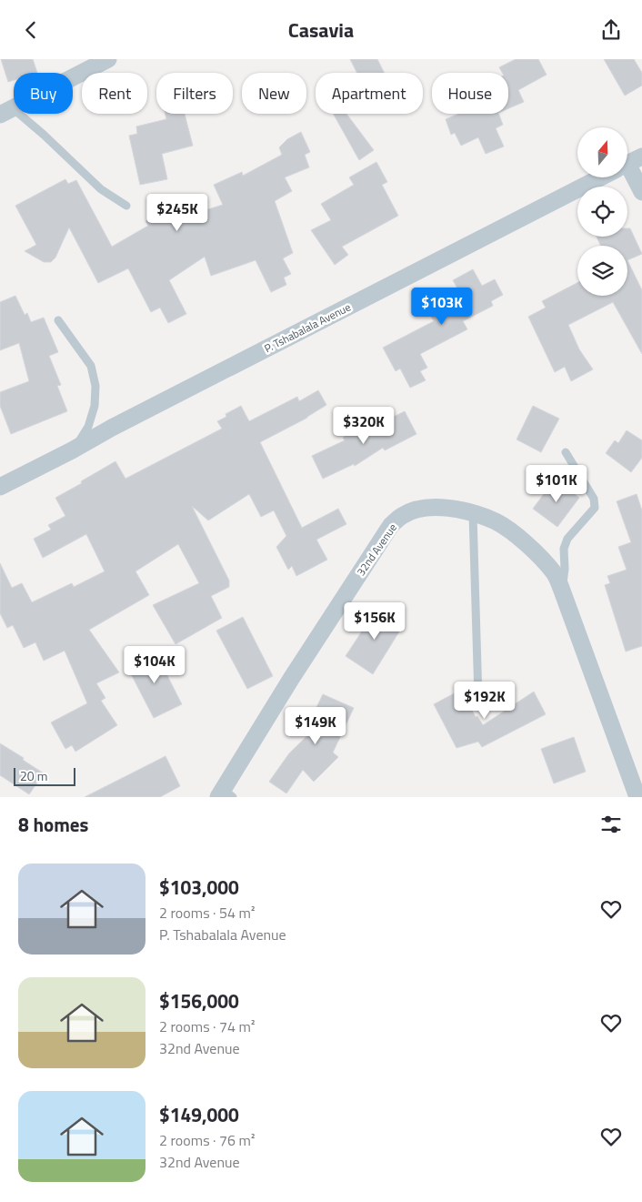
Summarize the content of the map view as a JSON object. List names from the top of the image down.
{
  "streets": {
    "street": ["P. Tshabalala Avenue", "32nd Avenue"]
  },
  "scale_bar": "20 m",
  "north": "top",
  "page": {
    "header": "Casavia",
    "chip": [
      "Buy",
      "Rent",
      "Filters",
      "New",
      "Apartment",
      "House"
    ],
    "price": [
      "$245K",
      "$103K",
      "$320K",
      "$101K",
      "$156K",
      "$104K",
      "$192K",
      "$149K"
    ],
    "scale": "20 m",
    "heading": "8 homes",
    "list": [
      {
        "name": "$103,000",
        "note": "2 rooms · 54 m² · P. Tshabalala Avenue"
      },
      {
        "name": "$156,000",
        "note": "2 rooms · 74 m² · 32nd Avenue"
      },
      {
        "name": "$149,000",
        "note": "2 rooms · 76 m² · 32nd Avenue"
      }
    ]
  }
}
